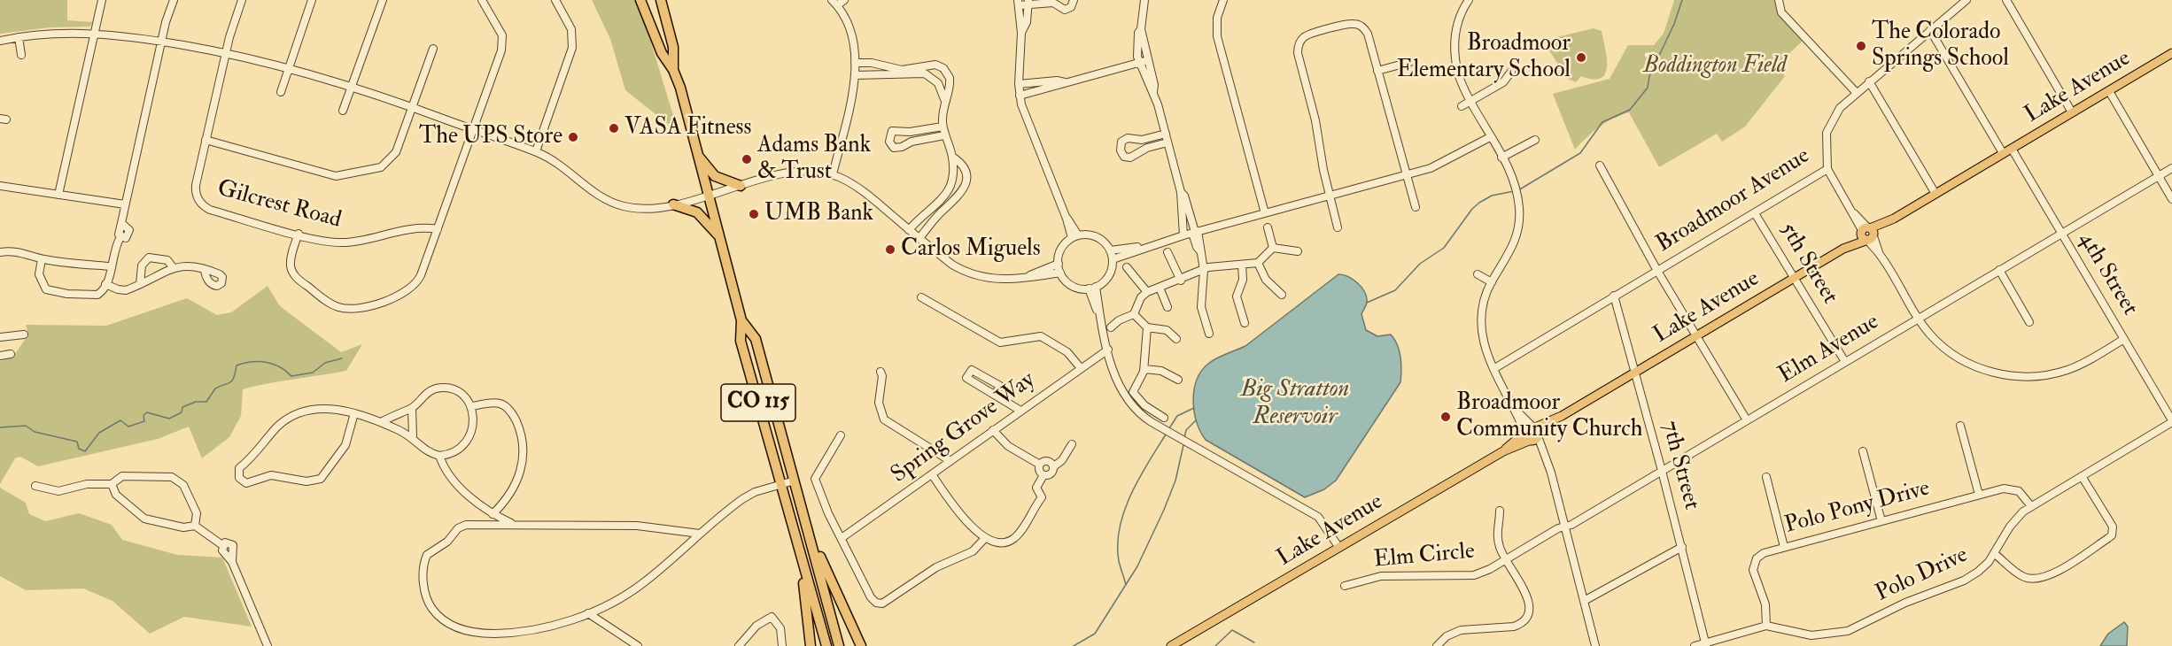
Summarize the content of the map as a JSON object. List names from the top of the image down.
{
  "streets": {
    "highway": ["CO 115"],
    "main road": ["Lake Avenue"],
    "street": [
      "Broadmoor Avenue",
      "Gilcrest Road",
      "5th Street",
      "4th Street",
      "Elm Avenue",
      "Spring Grove Way",
      "7th Street",
      "Polo Pony Drive",
      "Elm Circle",
      "Polo Drive"
    ]
  },
  "crossings": [
    ["Lake Avenue", "5th Street"],
    ["Lake Avenue", "4th Street"],
    ["Lake Avenue", "7th Street"],
    ["Broadmoor Avenue", "5th Street"],
    ["Broadmoor Avenue", "7th Street"],
    ["5th Street", "Elm Avenue"],
    ["4th Street", "Elm Avenue"],
    ["4th Street", "Polo Drive"],
    ["Elm Avenue", "7th Street"],
    ["Elm Avenue", "Elm Circle"],
    ["7th Street", "Polo Drive"],
    ["Polo Pony Drive", "Polo Drive"]
  ],
  "water": ["Big Stratton Reservoir"],
  "parks": ["Boddington Field"],
  "places": [
    "The Colorado Springs School",
    "Broadmoor Elementary School",
    "VASA Fitness",
    "The UPS Store",
    "Adams Bank & Trust",
    "UMB Bank",
    "Carlos Miguels",
    "Broadmoor Community Church"
  ]
}
